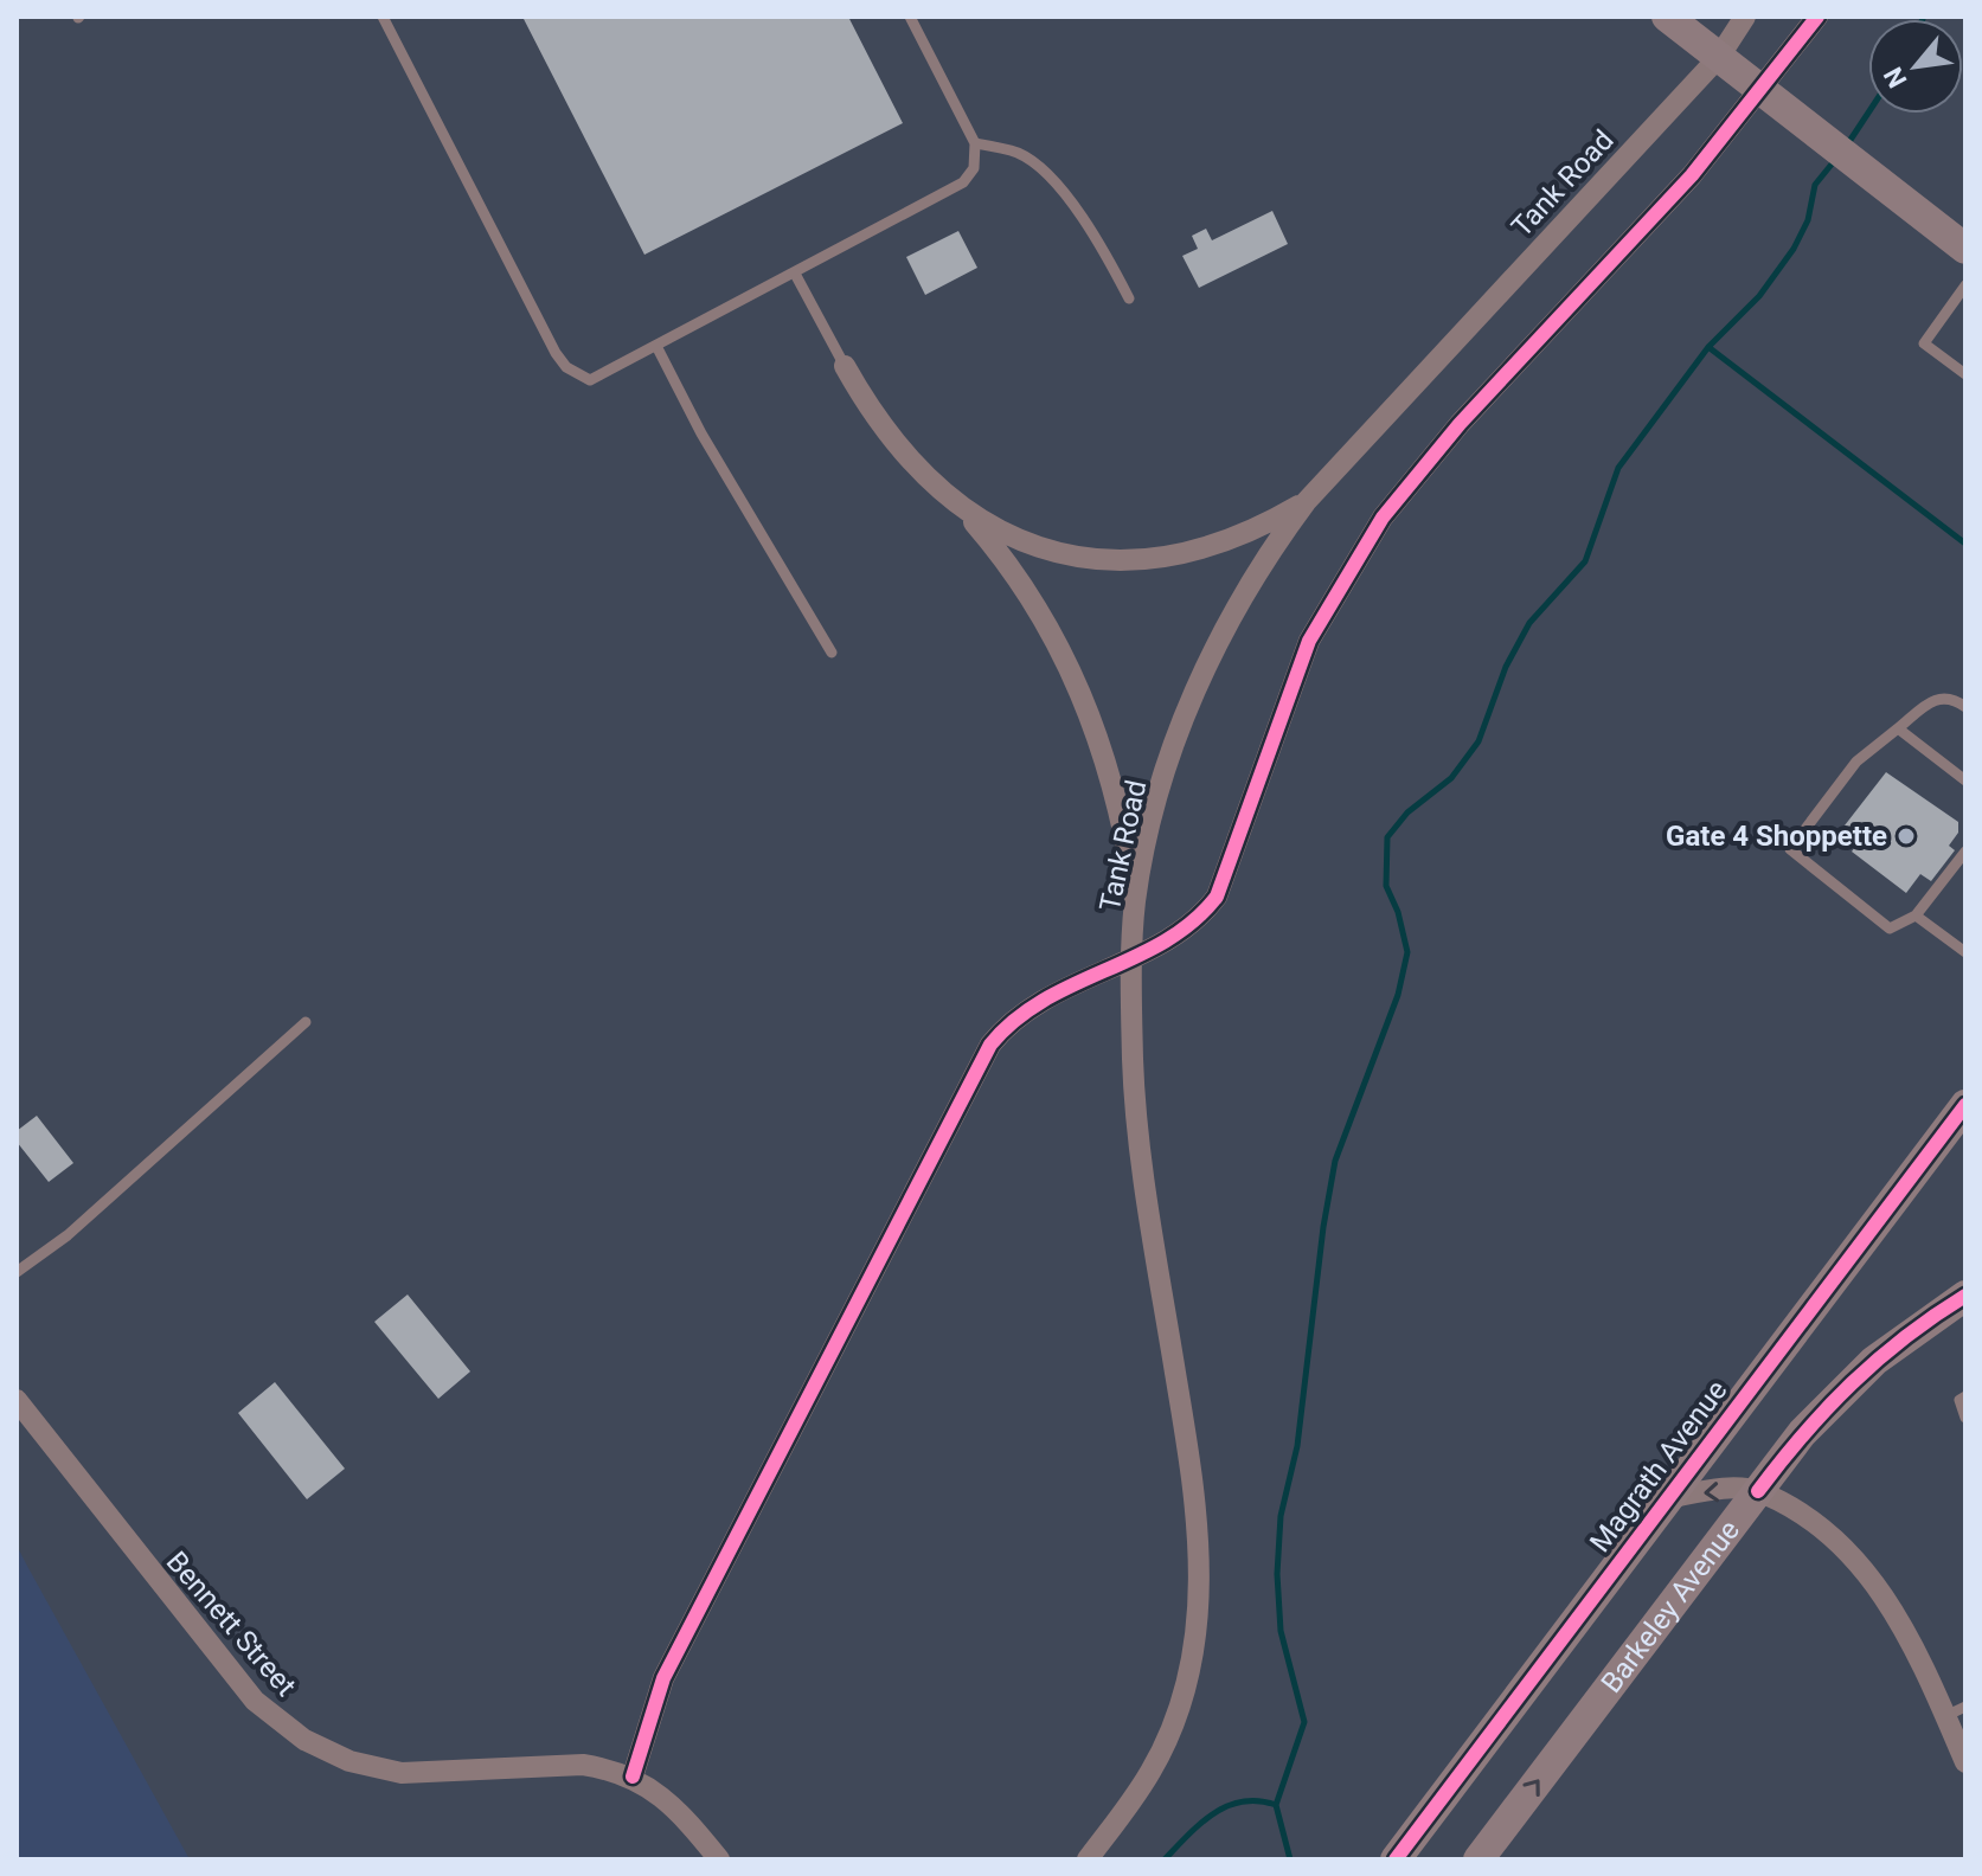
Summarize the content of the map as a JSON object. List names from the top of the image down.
{
  "streets": {
    "main road": ["Magrath Avenue", "Barkeley Avenue"],
    "street": ["Tank Road", "Bennett Street"]
  },
  "one_way": ["Barkeley Avenue"],
  "places": ["Gate 4 Shoppette"],
  "north": "bottom left"
}
